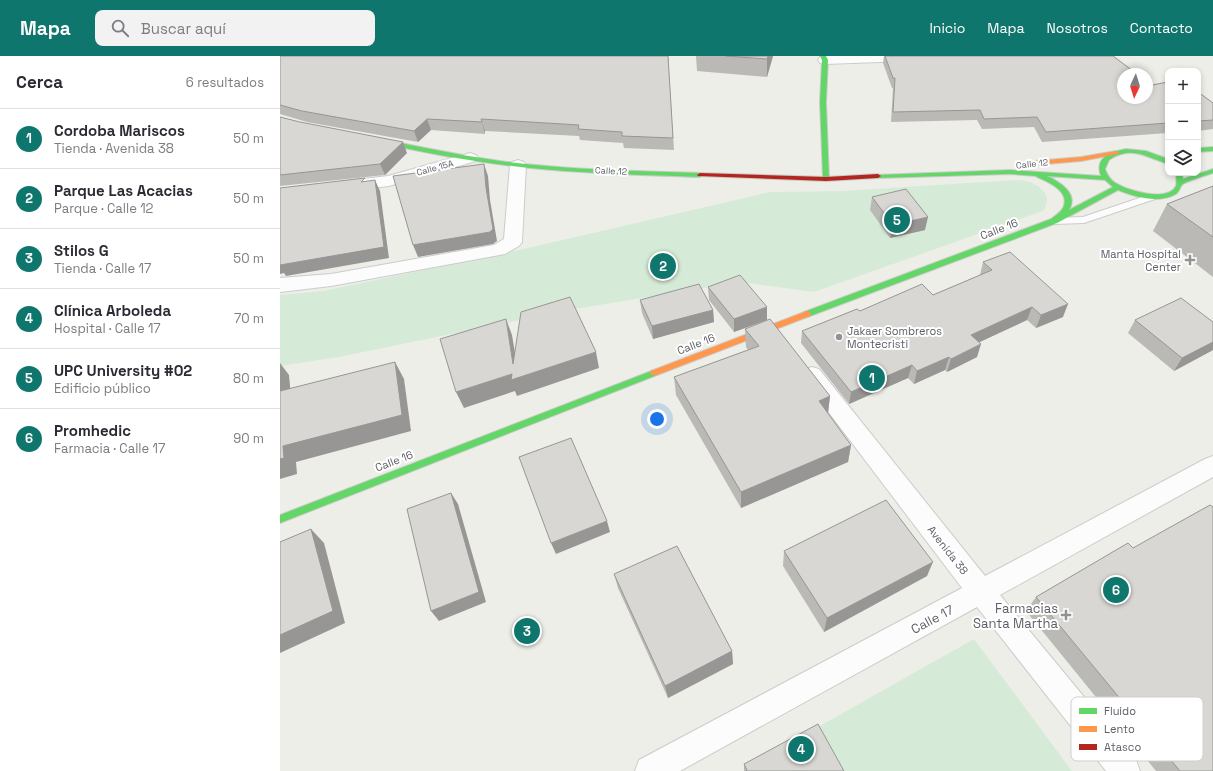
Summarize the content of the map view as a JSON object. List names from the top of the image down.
{
  "streets": {
    "main road": ["Calle 12", "Calle 16"],
    "street": ["Calle 15A", "Avenida 38", "Calle 17"]
  },
  "crossings": [
    ["Calle 12", "Calle 15A"],
    ["Avenida 38", "Calle 17"]
  ],
  "places": {
    "health": ["Manta Hospital Center", "Farmacias Santa Martha"],
    "other": ["Jakaer Sombreros Montecristi"]
  },
  "legend": ["Fluido", "Lento", "Atasco"],
  "north": "bottom",
  "page": {
    "header": "Mapa",
    "search": "Buscar aquí",
    "nav": [
      "Inicio",
      "Mapa",
      "Nosotros",
      "Contacto"
    ],
    "heading": ["Cerca", "6 resultados"],
    "map_buttons": ["+", "−"],
    "list": [
      {
        "mark": "1",
        "name": "Cordoba Mariscos",
        "note": "Tienda · Avenida 38",
        "value": "50 m"
      },
      {
        "mark": "2",
        "name": "Parque Las Acacias",
        "note": "Parque · Calle 12",
        "value": "50 m"
      },
      {
        "mark": "3",
        "name": "Stilos G",
        "note": "Tienda · Calle 17",
        "value": "50 m"
      },
      {
        "mark": "4",
        "name": "Clínica Arboleda",
        "note": "Hospital · Calle 17",
        "value": "70 m"
      },
      {
        "mark": "5",
        "name": "UPC University #02",
        "note": "Edificio público",
        "value": "80 m"
      },
      {
        "mark": "6",
        "name": "Promhedic",
        "note": "Farmacia · Calle 17",
        "value": "90 m"
      }
    ],
    "pins": [
      "5",
      "2",
      "1",
      "6",
      "3",
      "4"
    ]
  }
}
